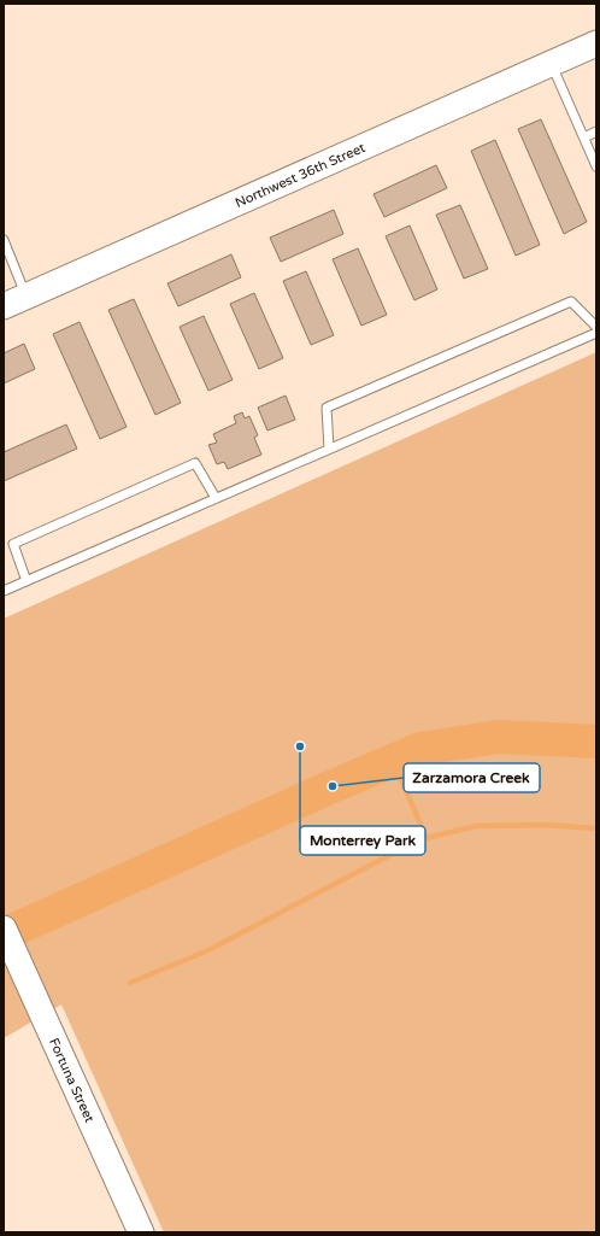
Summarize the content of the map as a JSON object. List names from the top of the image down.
{
  "streets": {
    "main road": ["Northwest 36th Street", "Fortuna Street"]
  },
  "places": ["Monterrey Park", "Zarzamora Creek"]
}
